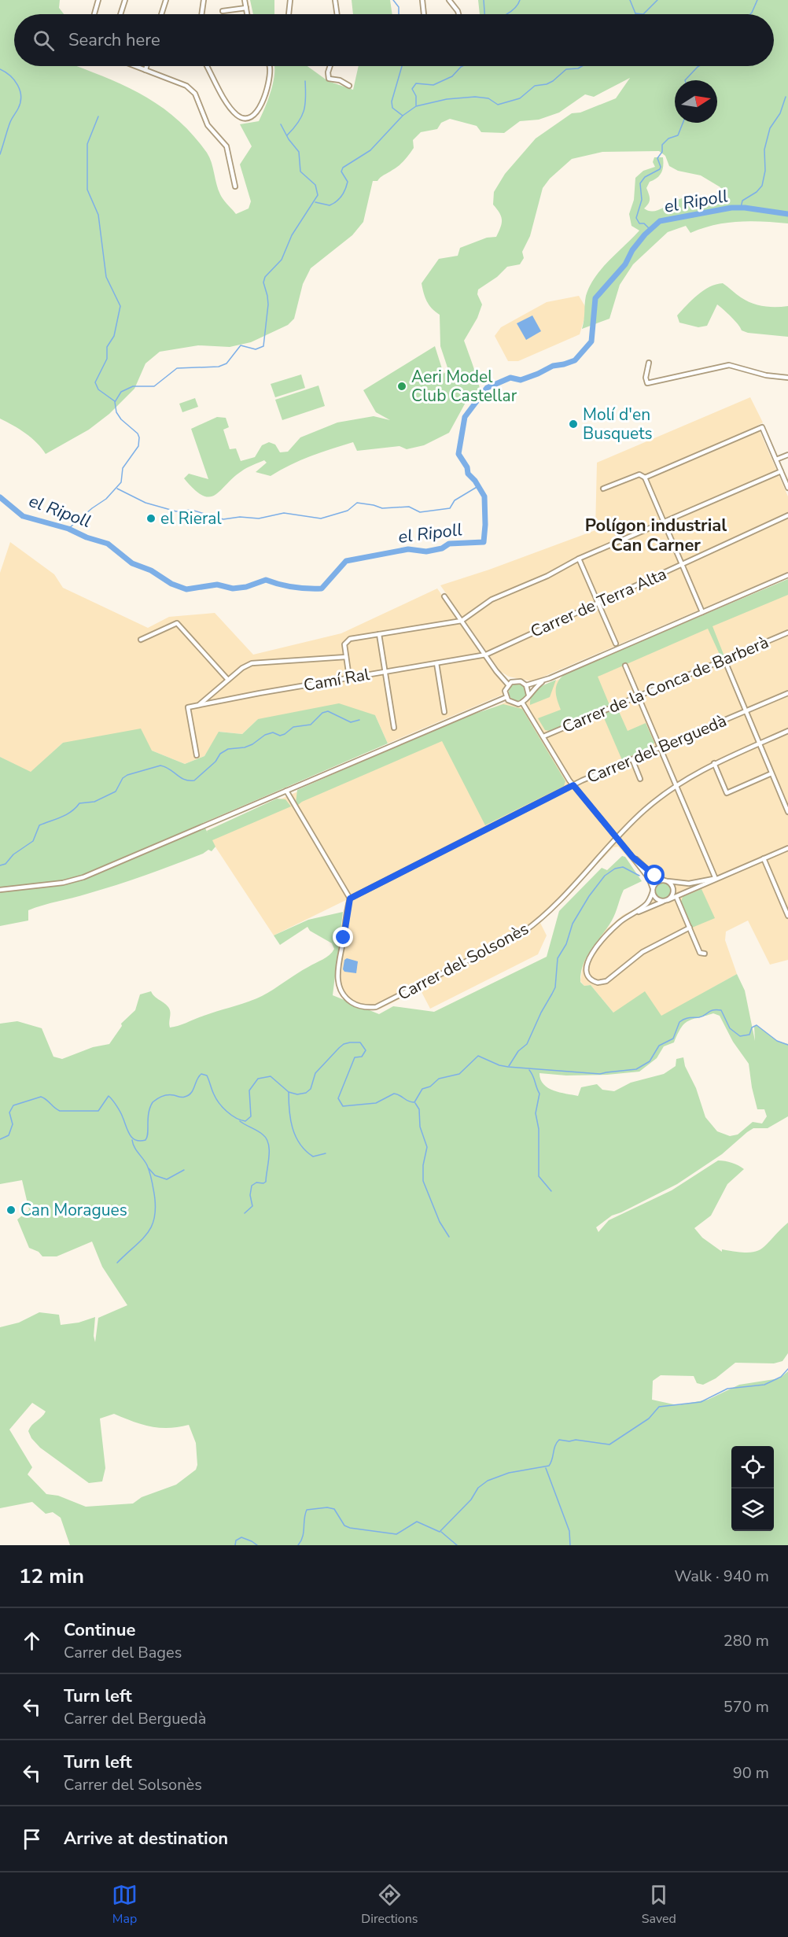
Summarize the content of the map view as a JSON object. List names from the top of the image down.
{
  "streets": {
    "street": [
      "Carrer de Terra Alta",
      "Camí Ral",
      "Carrer de la Conca de Barberà",
      "Carrer del Berguedà",
      "Carrer del Solsonès"
    ]
  },
  "crossings": [
    ["Carrer de Terra Alta", "Camí Ral"],
    ["Carrer del Berguedà", "Carrer del Solsonès"]
  ],
  "districts": ["Polígon industrial Can Carner"],
  "water": ["el Ripoll"],
  "places": [
    "Aeri Model Club Castellar",
    "Molí d'en Busquets",
    "el Rieral",
    "Can Moragues"
  ],
  "north": "right",
  "page": {
    "search": "Search here",
    "heading": ["12 min", "Walk · 940 m"],
    "list": [
      ["Continue", "Carrer del Bages", "280 m"],
      ["Turn left", "Carrer del Berguedà", "570 m"],
      ["Turn left", "Carrer del Solsonès", "90 m"],
      "Arrive at destination"
    ],
    "nav": ["Map", "Directions", "Saved"]
  }
}
